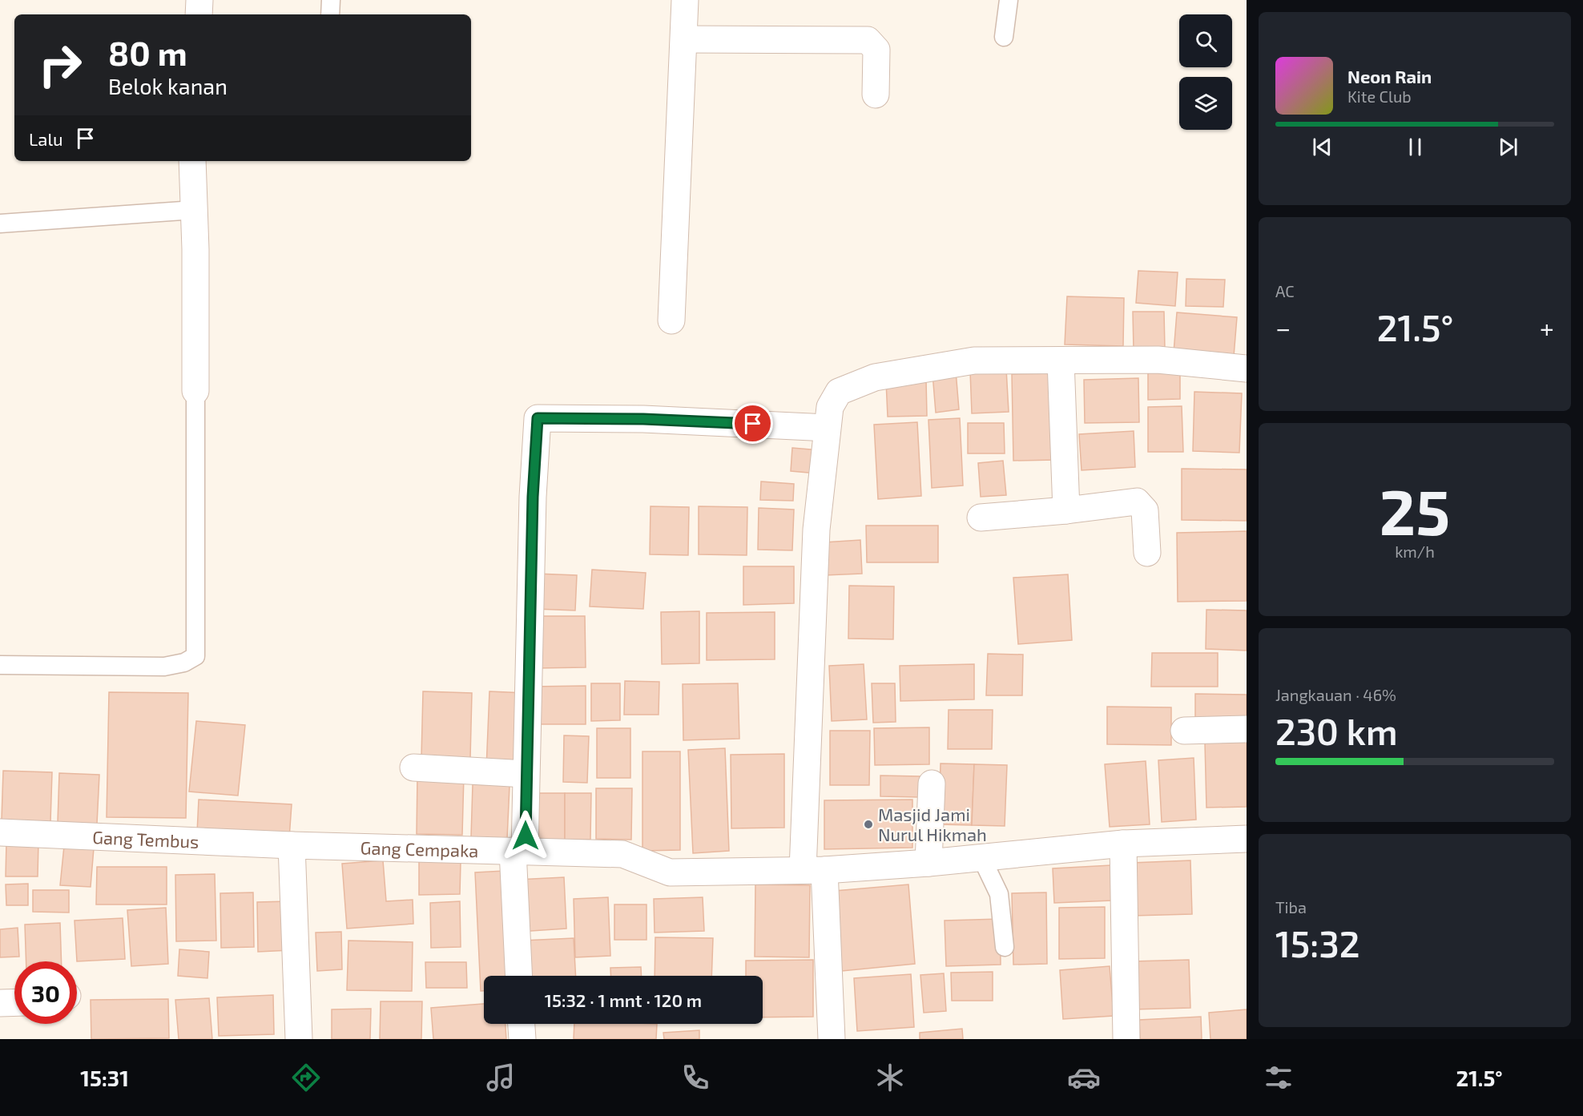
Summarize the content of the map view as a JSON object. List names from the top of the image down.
{
  "streets": {
    "street": ["Gang Tembus", "Gang Cempaka"]
  },
  "crossings": [
    ["Gang Tembus", "Gang Cempaka"]
  ],
  "places": ["Masjid Jami Nurul Hikmah"],
  "page": {
    "turn": ["80 m", "Belok kanan"],
    "song": ["Neon Rain", "Kite Club"],
    "then": "Lalu",
    "tile": [
      "AC",
      ["25", "km/h"],
      ["Jangkauan · 46%", "230 km"],
      ["Tiba", "15:32"]
    ],
    "heat": ["−", "21.5°", "+"],
    "limit": "30",
    "trip": "15:32 · 1 mnt · 120 m",
    "tabs": ["15:31", "21.5°"]
  }
}
